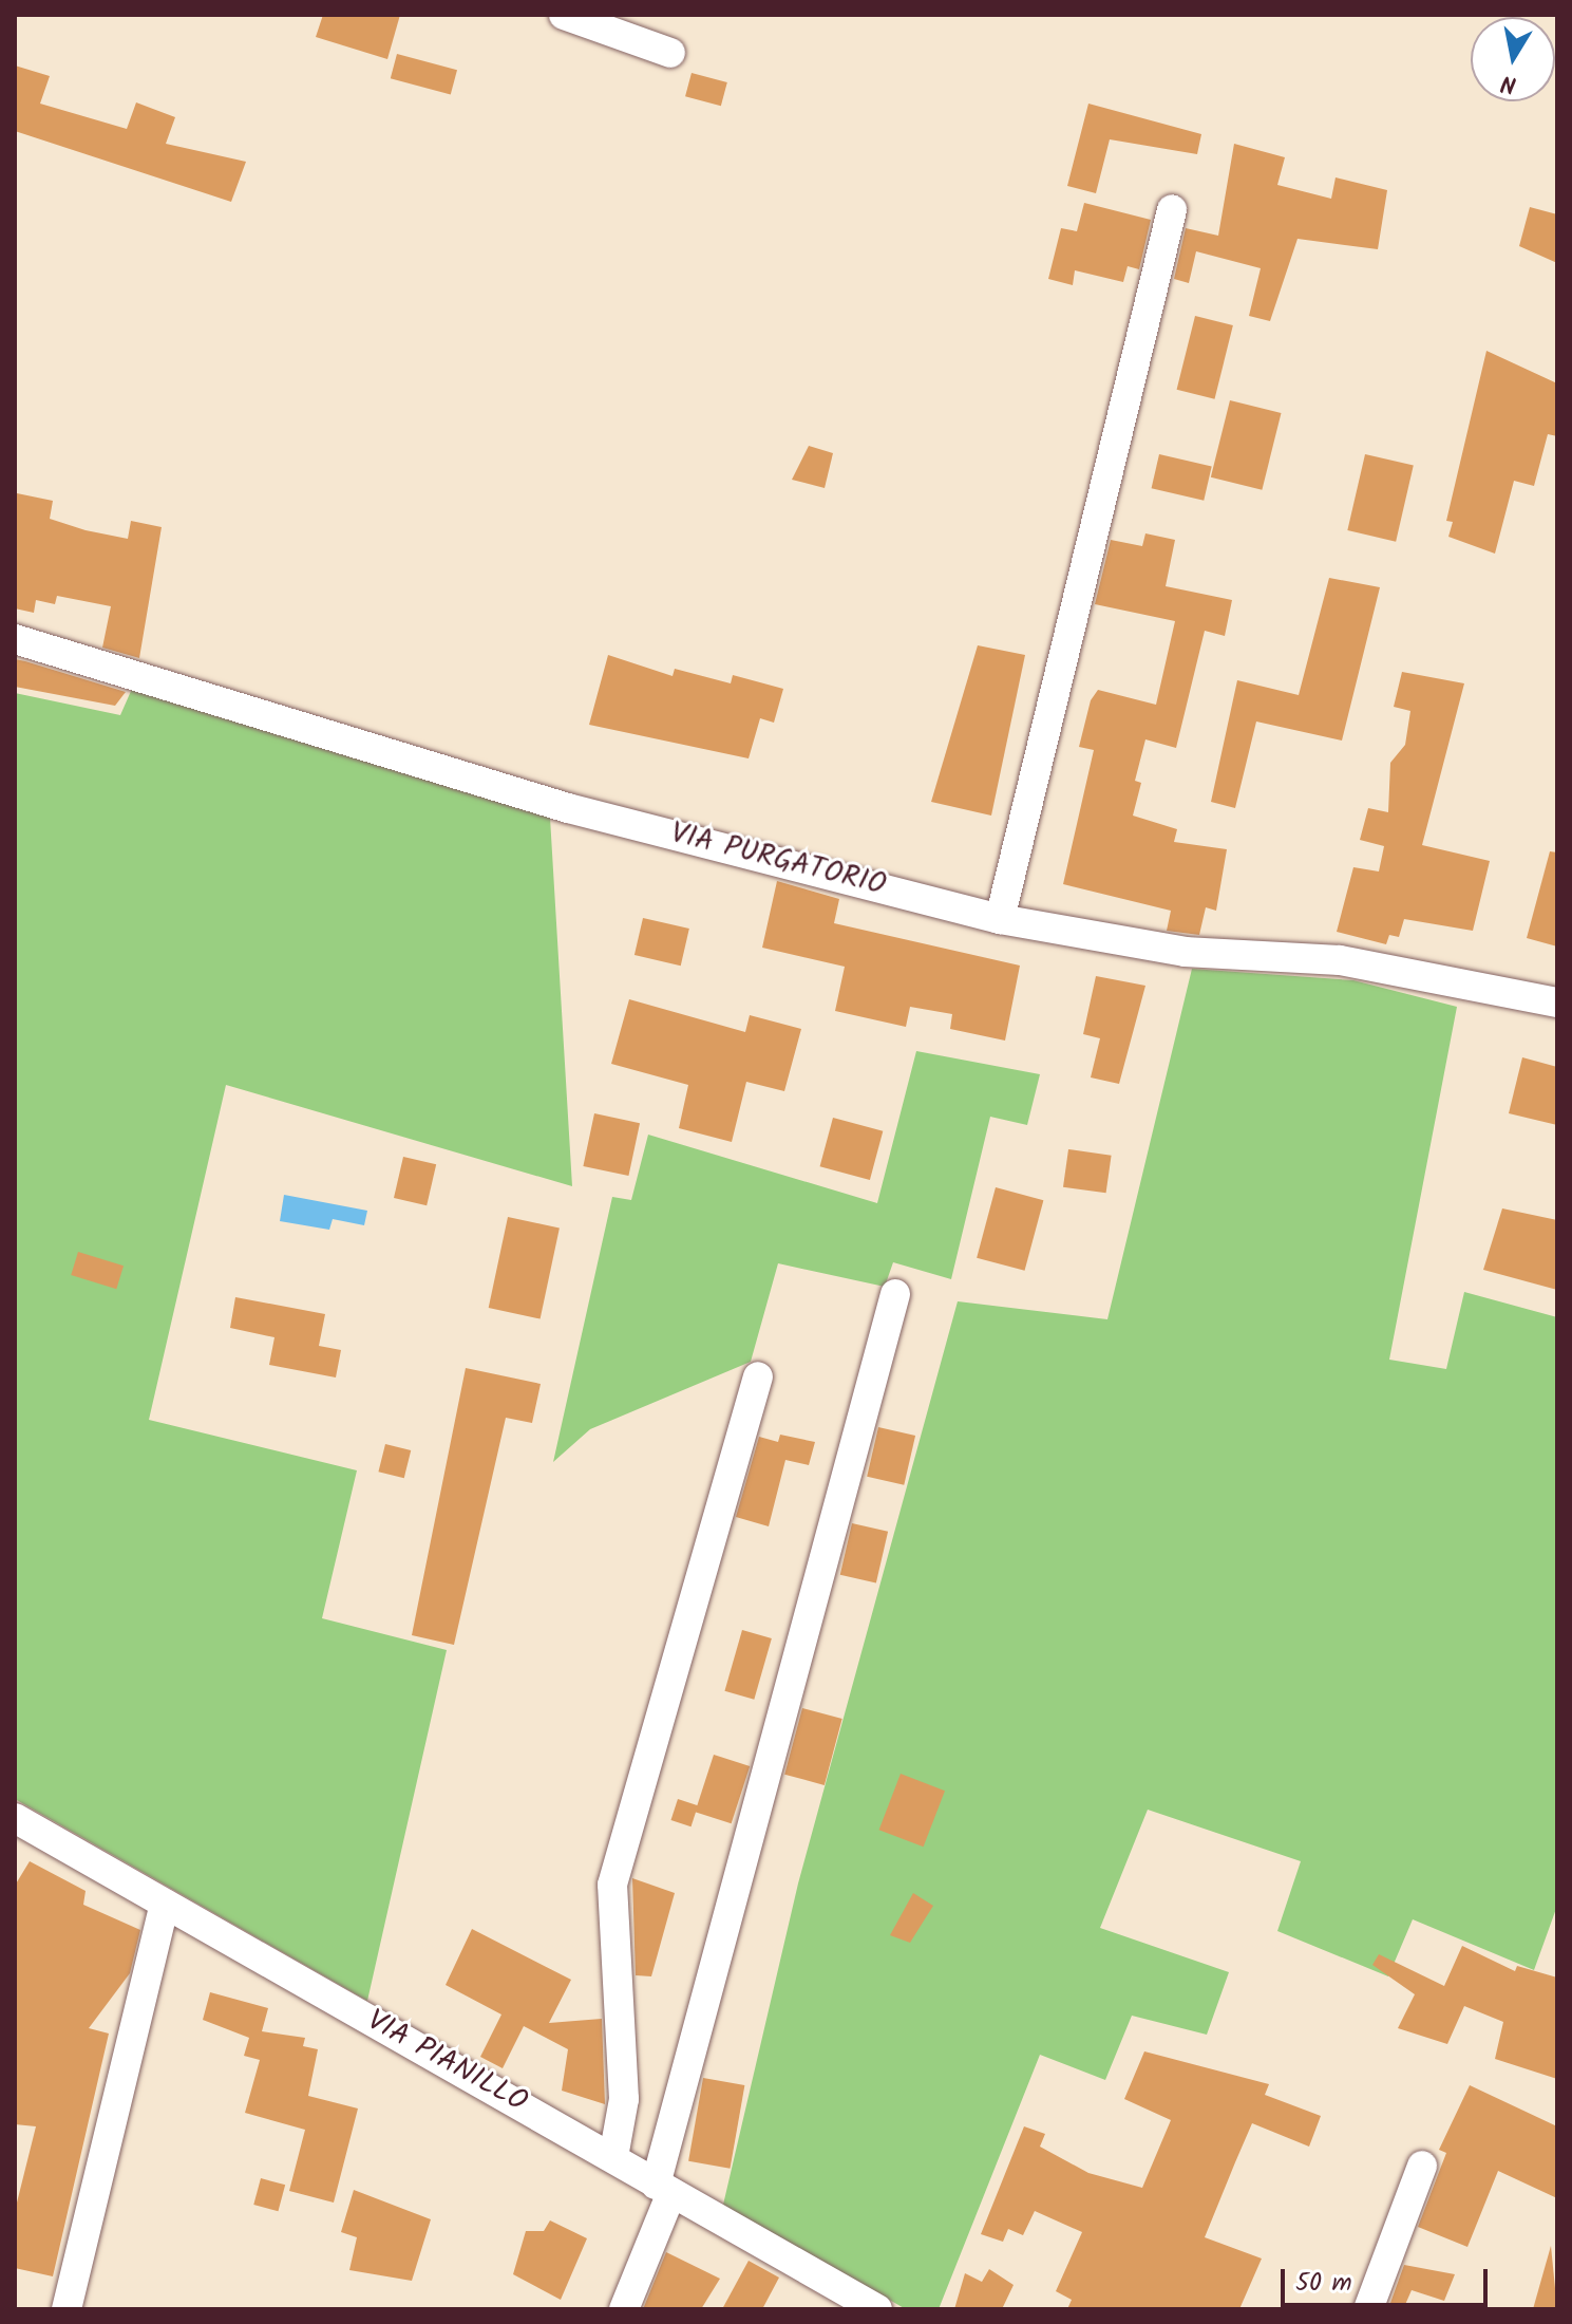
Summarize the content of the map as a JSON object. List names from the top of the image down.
{
  "streets": {
    "street": ["VIA PURGATORIO", "VIA PIANILLO"]
  },
  "scale_bar": "50 m",
  "north": "bottom"
}
